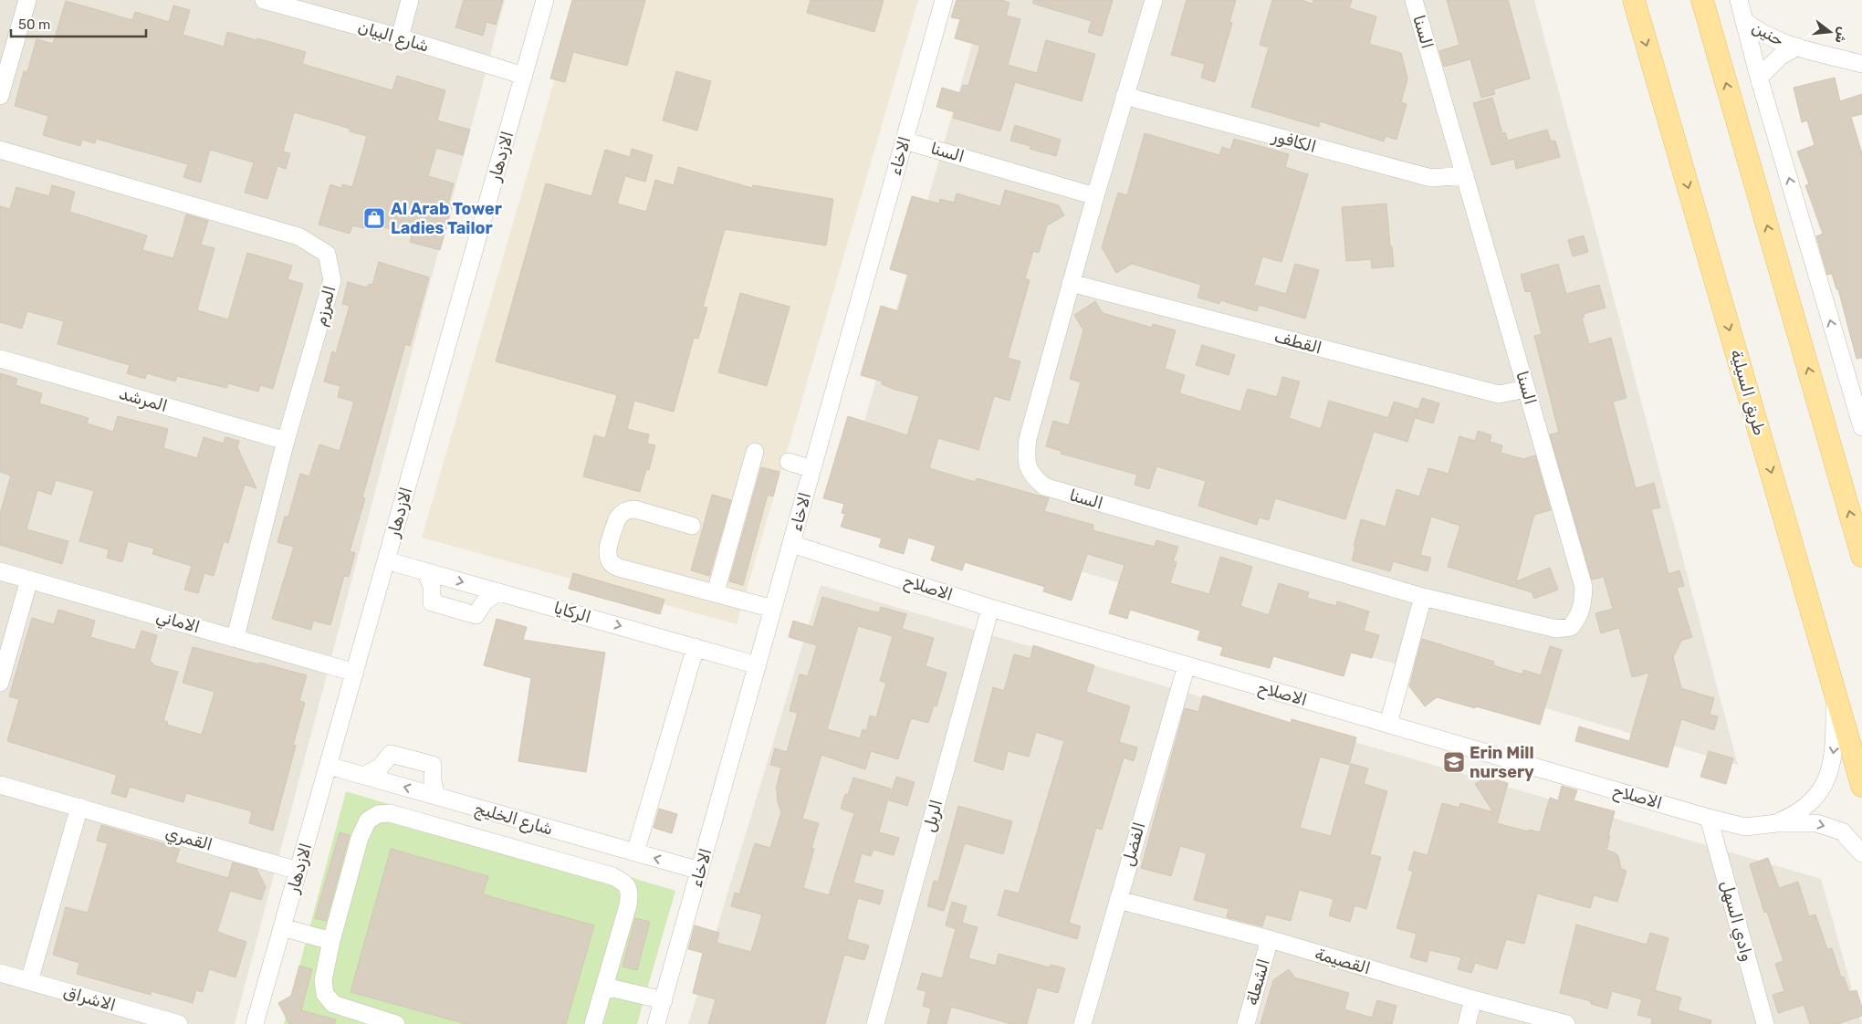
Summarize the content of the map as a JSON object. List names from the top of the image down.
{
  "streets": {
    "main road": ["طريق السيلية"],
    "street": [
      "السنا",
      "حنين",
      "شارع البيان",
      "الكافور",
      "الازدهار",
      "الاخاء",
      "المرزم",
      "القطف",
      "المرشد",
      "الاصلاح",
      "الركايا",
      "الاماني",
      "الربل",
      "شارع الخليج",
      "القمري",
      "الفضل",
      "وادي السهل",
      "القصيمة",
      "الشعلة",
      "الاشراق"
    ]
  },
  "crossings": [
    ["السنا", "الكافور"],
    ["السنا", "الاخاء"],
    ["السنا", "القطف"],
    ["شارع البيان", "الازدهار"],
    ["الازدهار", "الركايا"],
    ["الازدهار", "الاماني"],
    ["الازدهار", "شارع الخليج"],
    ["الازدهار", "القمري"],
    ["الاخاء", "الاصلاح"],
    ["الاخاء", "الركايا"],
    ["الاخاء", "شارع الخليج"],
    ["المرزم", "المرشد"],
    ["المرزم", "الاماني"],
    ["طريق السيلية", "الاصلاح"],
    ["الاصلاح", "الربل"],
    ["الاصلاح", "الفضل"],
    ["الاصلاح", "وادي السهل"],
    ["الفضل", "القصيمة"],
    ["القصيمة", "الشعلة"]
  ],
  "one_way": ["الركايا"],
  "places": {
    "shop": ["Al Arab Tower Ladies Tailor"],
    "school or university": ["Erin Mill nursery"]
  },
  "scale_bar": "50 m",
  "north": "right"
}
